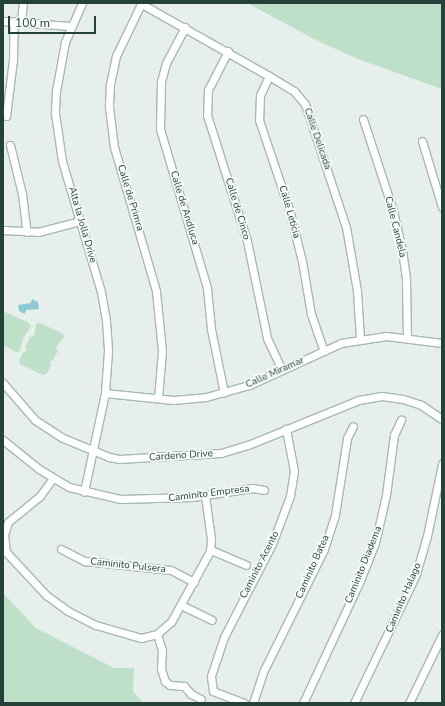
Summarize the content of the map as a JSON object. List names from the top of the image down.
{
  "streets": {
    "street": [
      "Calle Delicada",
      "Calle de Primra",
      "Calle de Andluca",
      "Calle de Cinco",
      "Calle Leticia",
      "Alta la Jolla Drive",
      "Calle Candela",
      "Calle Miramar",
      "Cardeno Drive",
      "Caminito Empresa",
      "Caminito Acento",
      "Caminito Diadema",
      "Caminito Pulsera",
      "Caminito Batea",
      "Caminito Halago"
    ]
  },
  "crossings": [
    ["Calle Delicada", "Calle de Primra"],
    ["Calle Delicada", "Calle de Andluca"],
    ["Calle Delicada", "Calle de Cinco"],
    ["Calle Delicada", "Calle Leticia"],
    ["Calle Delicada", "Calle Miramar"],
    ["Calle de Primra", "Calle Miramar"],
    ["Calle de Andluca", "Calle Miramar"],
    ["Calle de Cinco", "Calle Miramar"],
    ["Calle Leticia", "Calle Miramar"],
    ["Alta la Jolla Drive", "Calle Miramar"],
    ["Alta la Jolla Drive", "Cardeno Drive"],
    ["Alta la Jolla Drive", "Caminito Empresa"],
    ["Calle Candela", "Calle Miramar"],
    ["Cardeno Drive", "Caminito Acento"]
  ],
  "scale_bar": "100 m"
}
